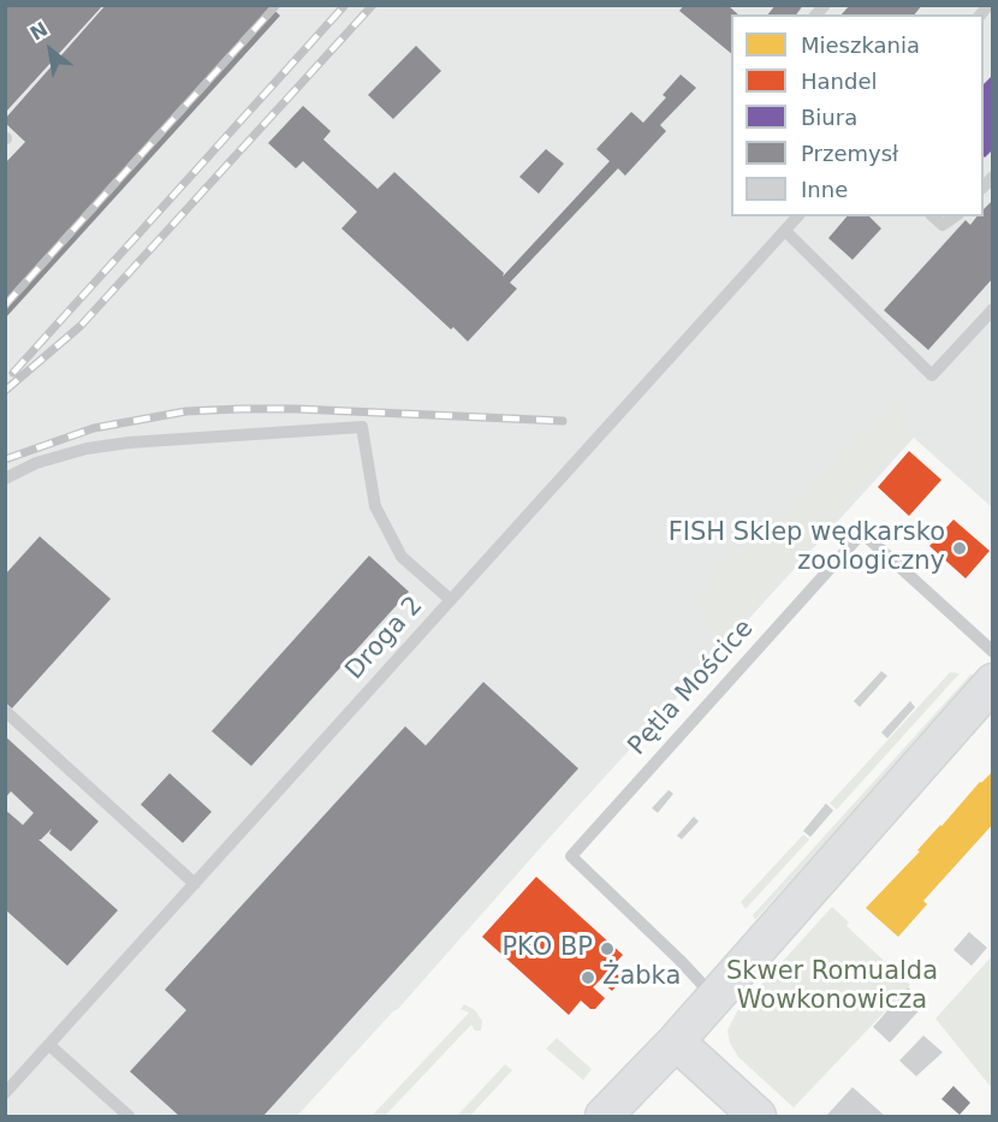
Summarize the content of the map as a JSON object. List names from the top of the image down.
{
  "streets": {
    "lane": ["Droga 2", "Pętla Mościce"]
  },
  "parks": ["Skwer Romualda Wowkonowicza"],
  "places": ["FISH Sklep wędkarsko zoologiczny", "PKO BP", "Żabka"],
  "legend": [
    "Mieszkania",
    "Handel",
    "Biura",
    "Przemysł",
    "Inne"
  ],
  "north": "top left"
}
